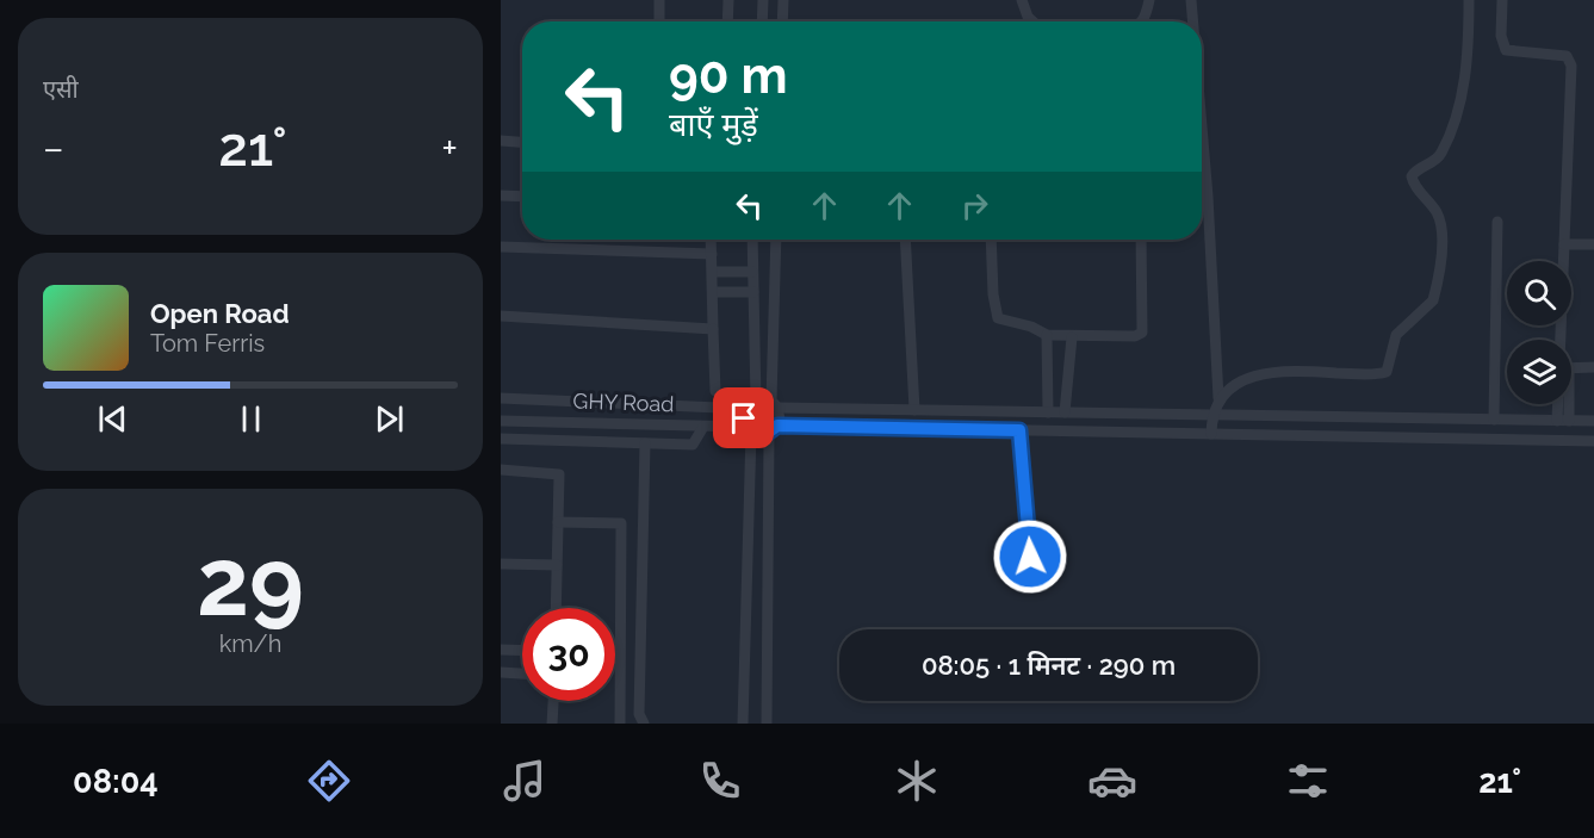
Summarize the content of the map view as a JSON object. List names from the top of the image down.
{
  "streets": {
    "street": ["GHY Road"]
  },
  "page": {
    "tile": [
      "एसी",
      ["29", "km/h"]
    ],
    "turn": ["90 m", "बाएँ मुड़ें"],
    "heat": ["−", "21°", "+"],
    "song": ["Open Road", "Tom Ferris"],
    "limit": "30",
    "trip": "08:05 · 1 मिनट · 290 m",
    "tabs": ["08:04", "21°"]
  }
}
